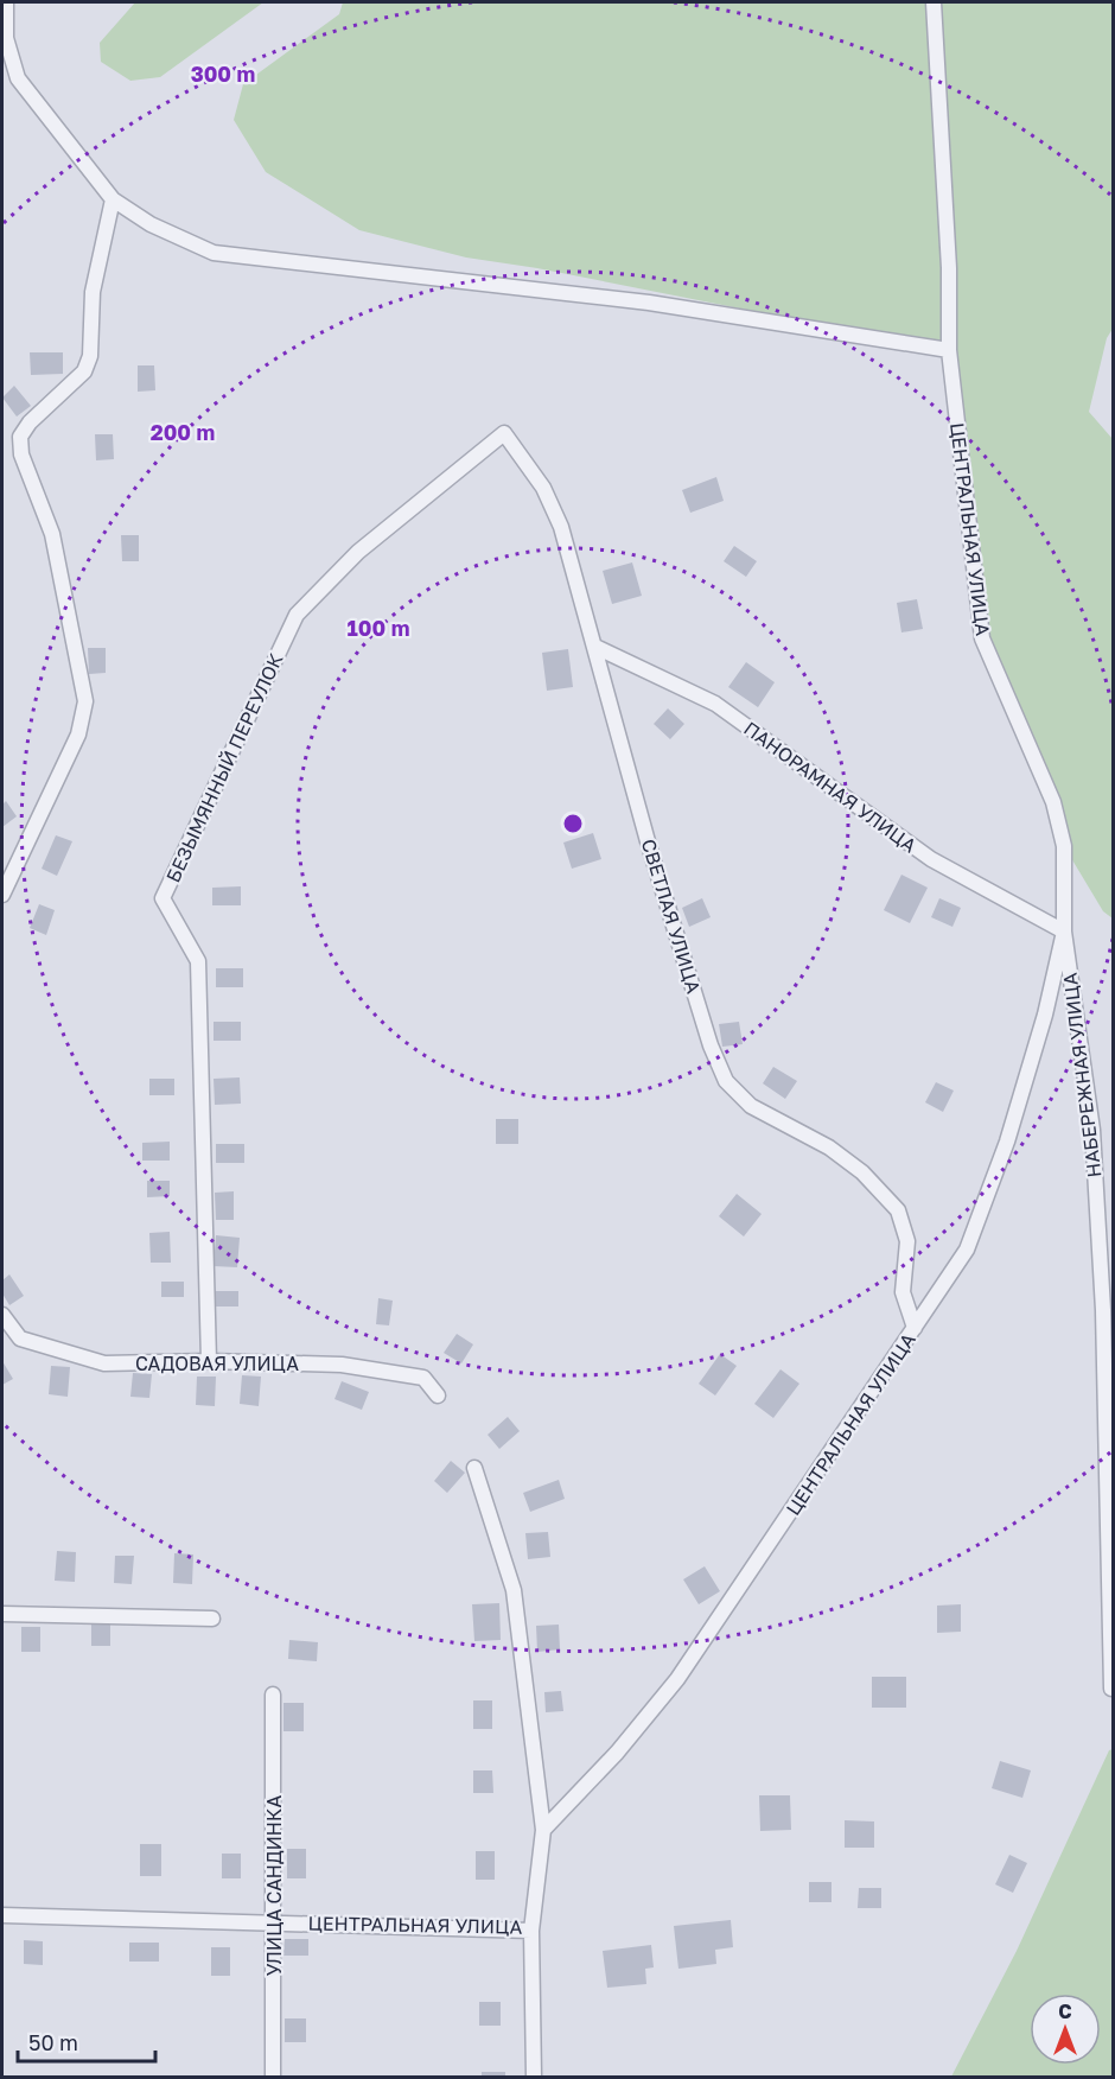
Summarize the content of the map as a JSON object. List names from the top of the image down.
{
  "streets": {
    "street": [
      "ЦЕНТРАЛЬНАЯ УЛИЦА",
      "БЕЗЫМЯННЫЙ ПЕРЕУЛОК",
      "ПАНОРАМНАЯ УЛИЦА",
      "СВЕТЛАЯ УЛИЦА",
      "НАБЕРЕЖНАЯ УЛИЦА",
      "САДОВАЯ УЛИЦА",
      "УЛИЦА САНДИНКА"
    ]
  },
  "crossings": [
    ["ЦЕНТРАЛЬНАЯ УЛИЦА", "ПАНОРАМНАЯ УЛИЦА"],
    ["ЦЕНТРАЛЬНАЯ УЛИЦА", "СВЕТЛАЯ УЛИЦА"],
    ["ЦЕНТРАЛЬНАЯ УЛИЦА", "НАБЕРЕЖНАЯ УЛИЦА"],
    ["ЦЕНТРАЛЬНАЯ УЛИЦА", "УЛИЦА САНДИНКА"],
    ["БЕЗЫМЯННЫЙ ПЕРЕУЛОК", "СВЕТЛАЯ УЛИЦА"],
    ["БЕЗЫМЯННЫЙ ПЕРЕУЛОК", "САДОВАЯ УЛИЦА"],
    ["ПАНОРАМНАЯ УЛИЦА", "СВЕТЛАЯ УЛИЦА"],
    ["ПАНОРАМНАЯ УЛИЦА", "НАБЕРЕЖНАЯ УЛИЦА"]
  ],
  "scale_bar": "50 m",
  "north": "top",
  "rings": ["300 m", "200 m", "100 m"]
}
